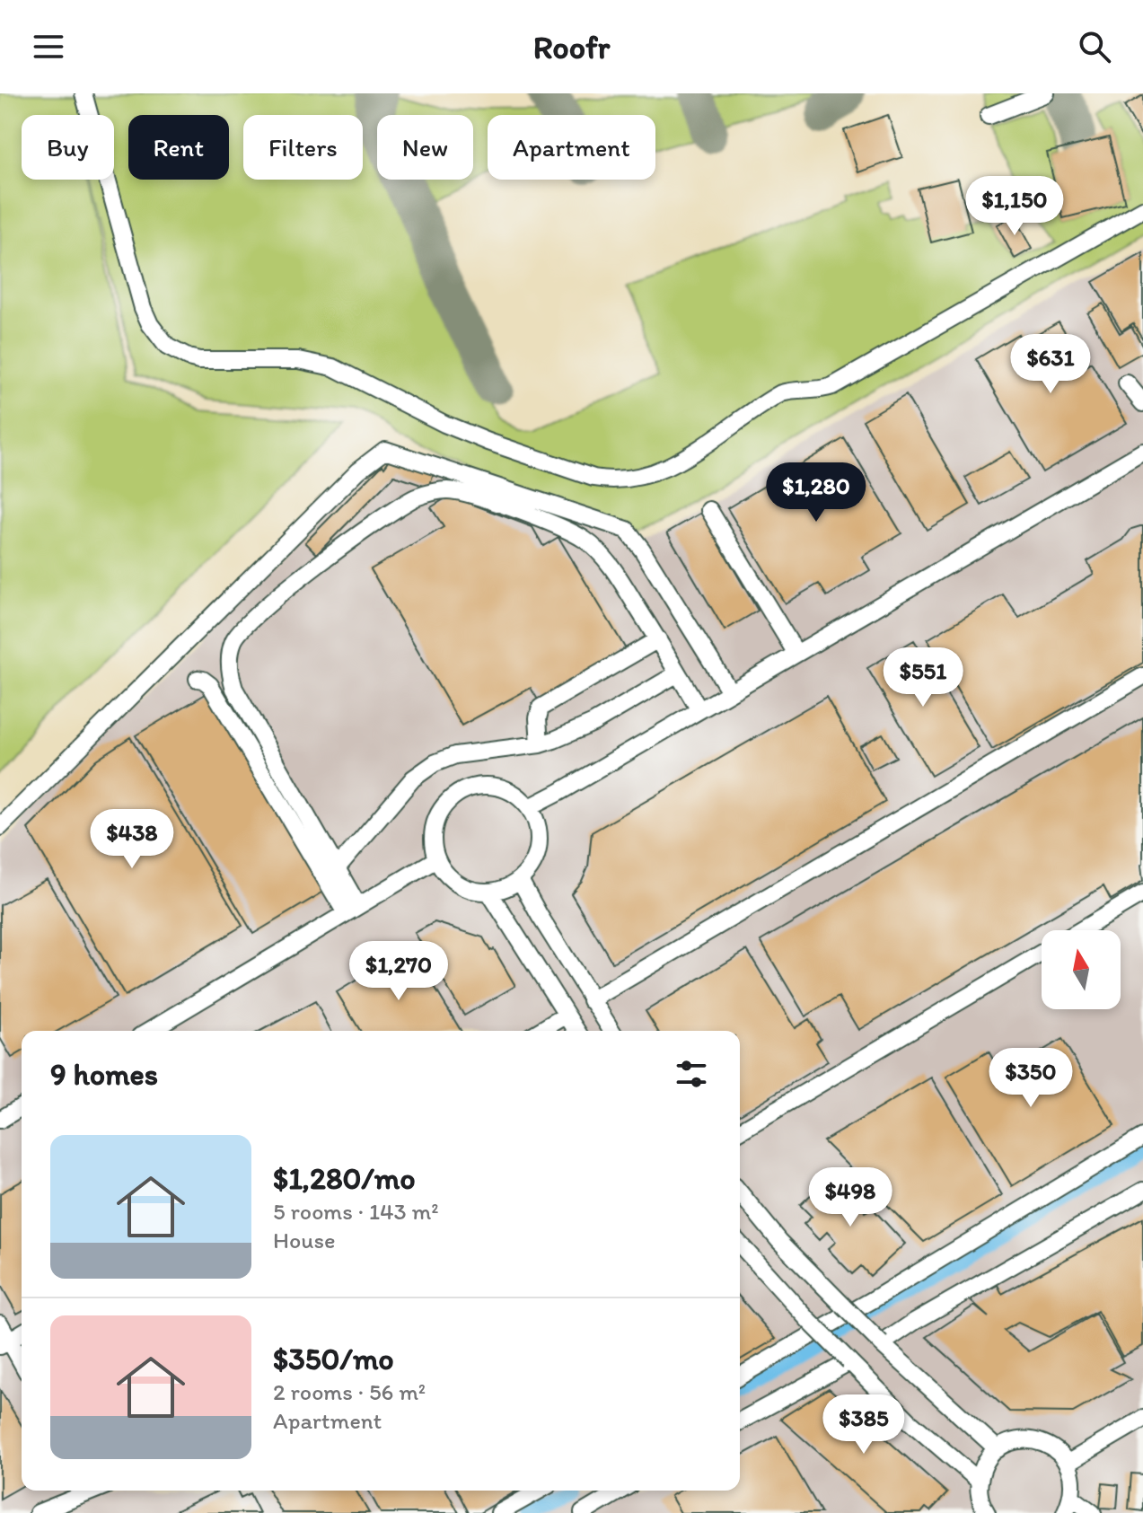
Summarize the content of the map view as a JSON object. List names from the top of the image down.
{
  "north": "top",
  "page": {
    "header": "Roofr",
    "chip": [
      "Buy",
      "Rent",
      "Filters",
      "New",
      "Apartment"
    ],
    "price": [
      "$1,150",
      "$631",
      "$1,280",
      "$551",
      "$438",
      "$1,270",
      "$350",
      "$498",
      "$385"
    ],
    "heading": "9 homes",
    "list": [
      {
        "name": "$1,280/mo",
        "note": "5 rooms · 143 m² · House"
      },
      {
        "name": "$350/mo",
        "note": "2 rooms · 56 m² · Apartment"
      }
    ]
  }
}
